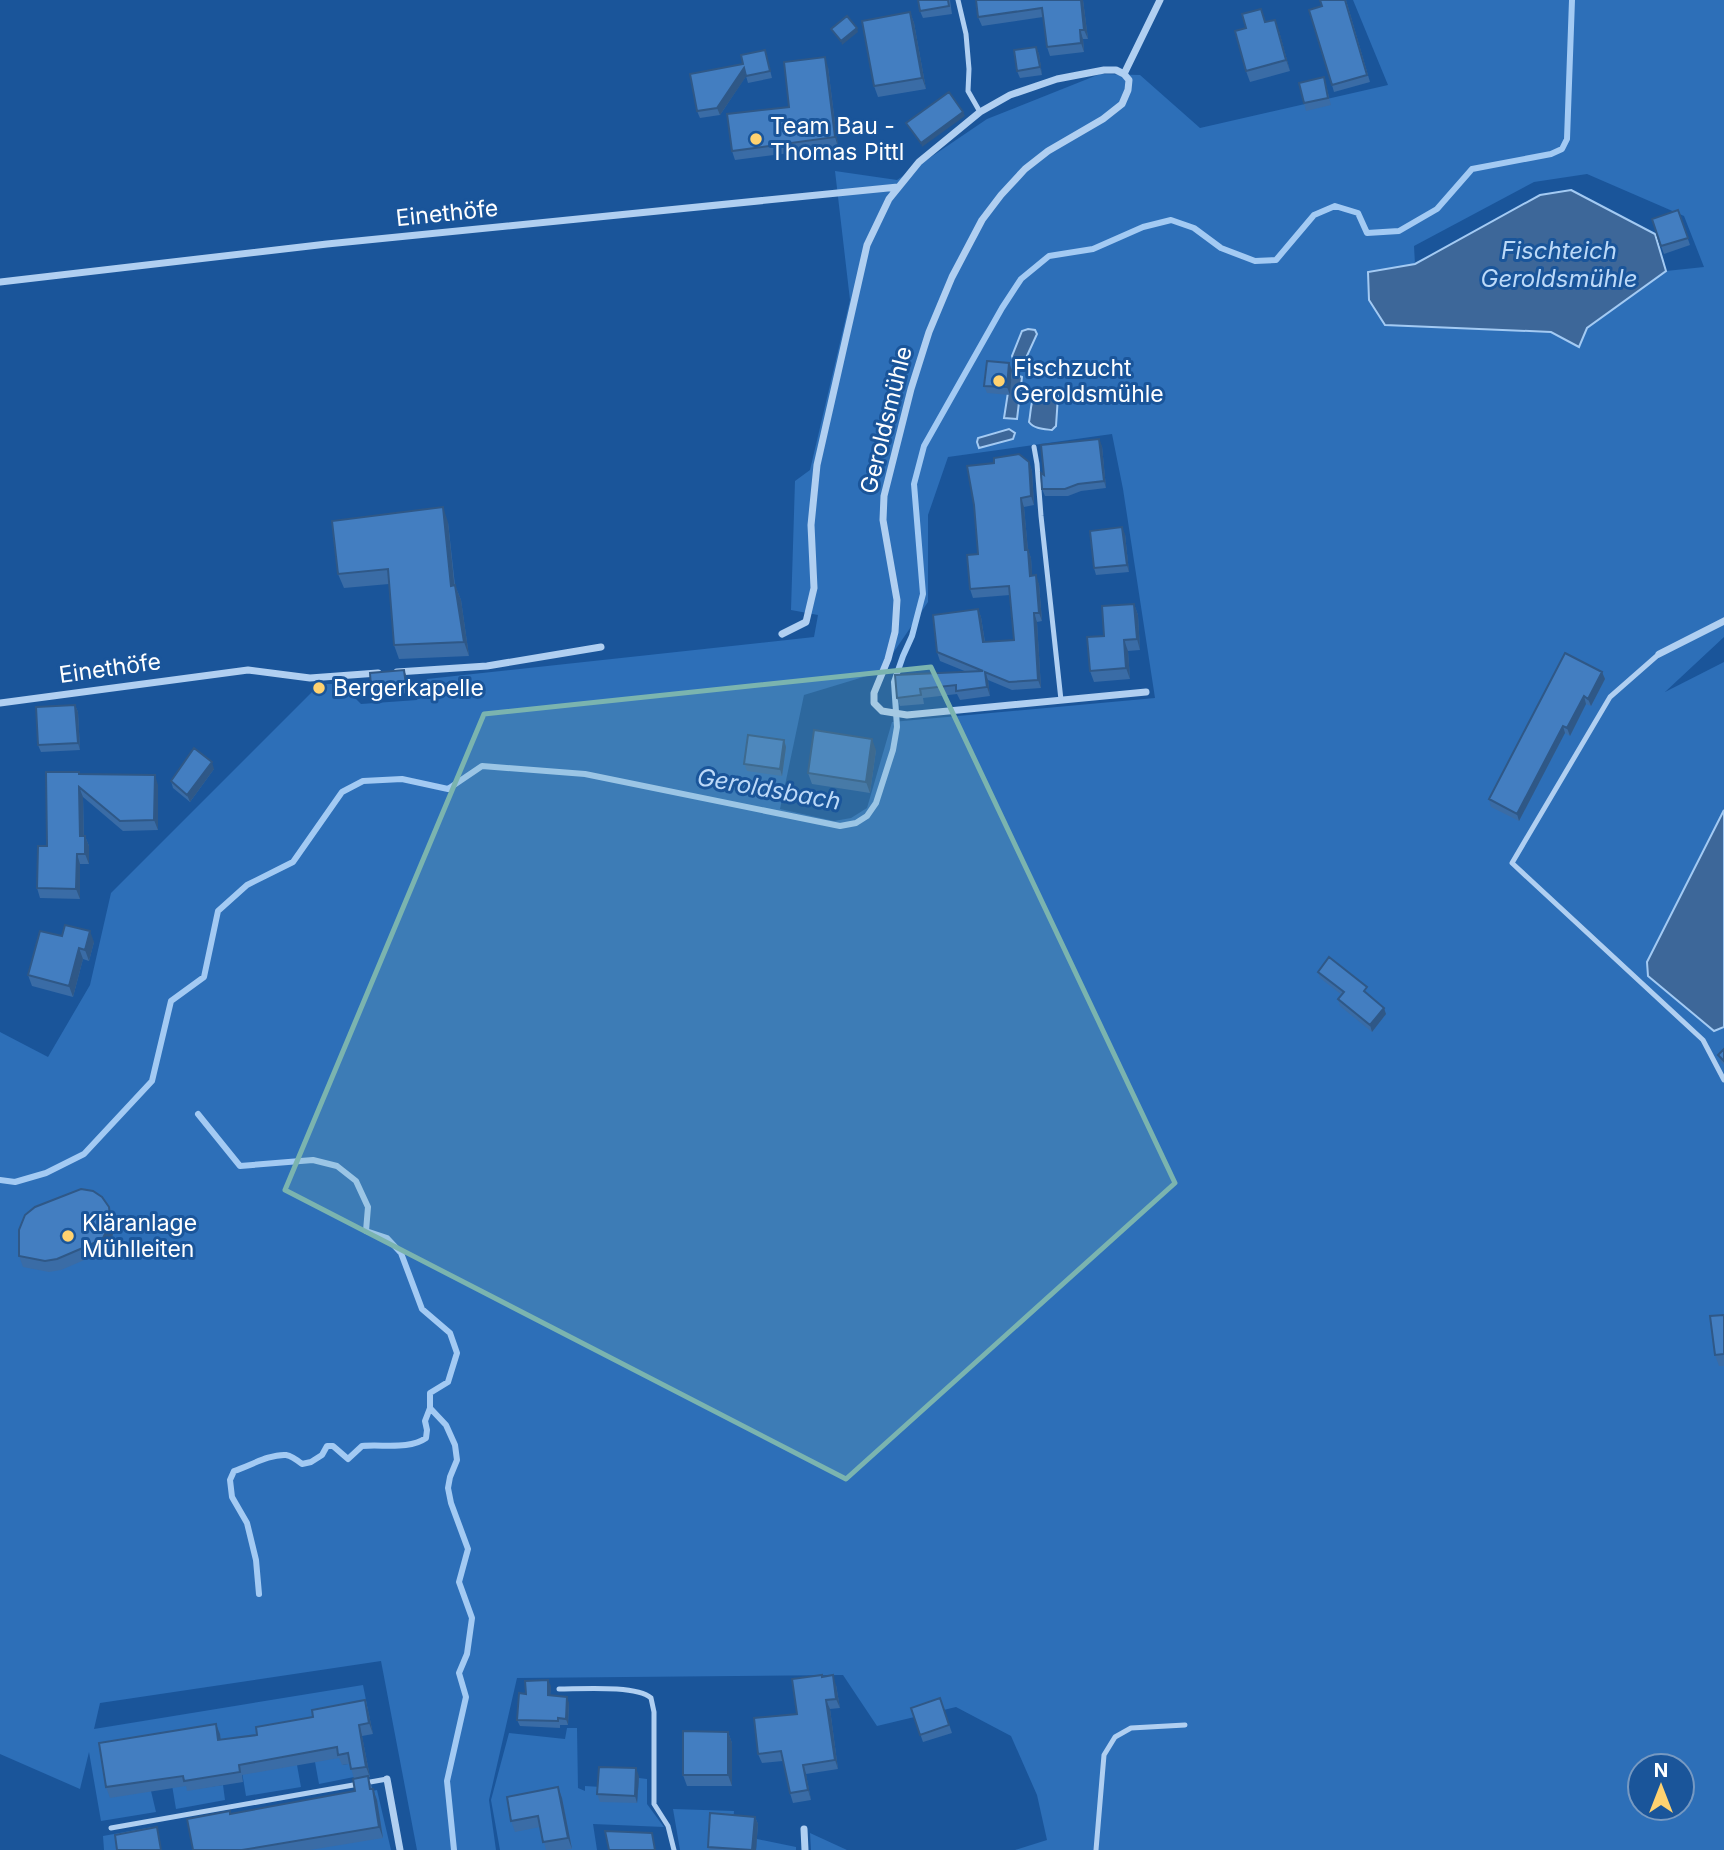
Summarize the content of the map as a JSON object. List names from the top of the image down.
{
  "streets": {
    "street": ["Einethöfe", "Geroldsmühle"]
  },
  "water": ["Fischteich Geroldsmühle", "Geroldsbach"],
  "places": [
    "Team Bau - Thomas Pittl",
    "Fischzucht Geroldsmühle",
    "Bergerkapelle",
    "Kläranlage Mühlleiten"
  ],
  "north": "top"
}
